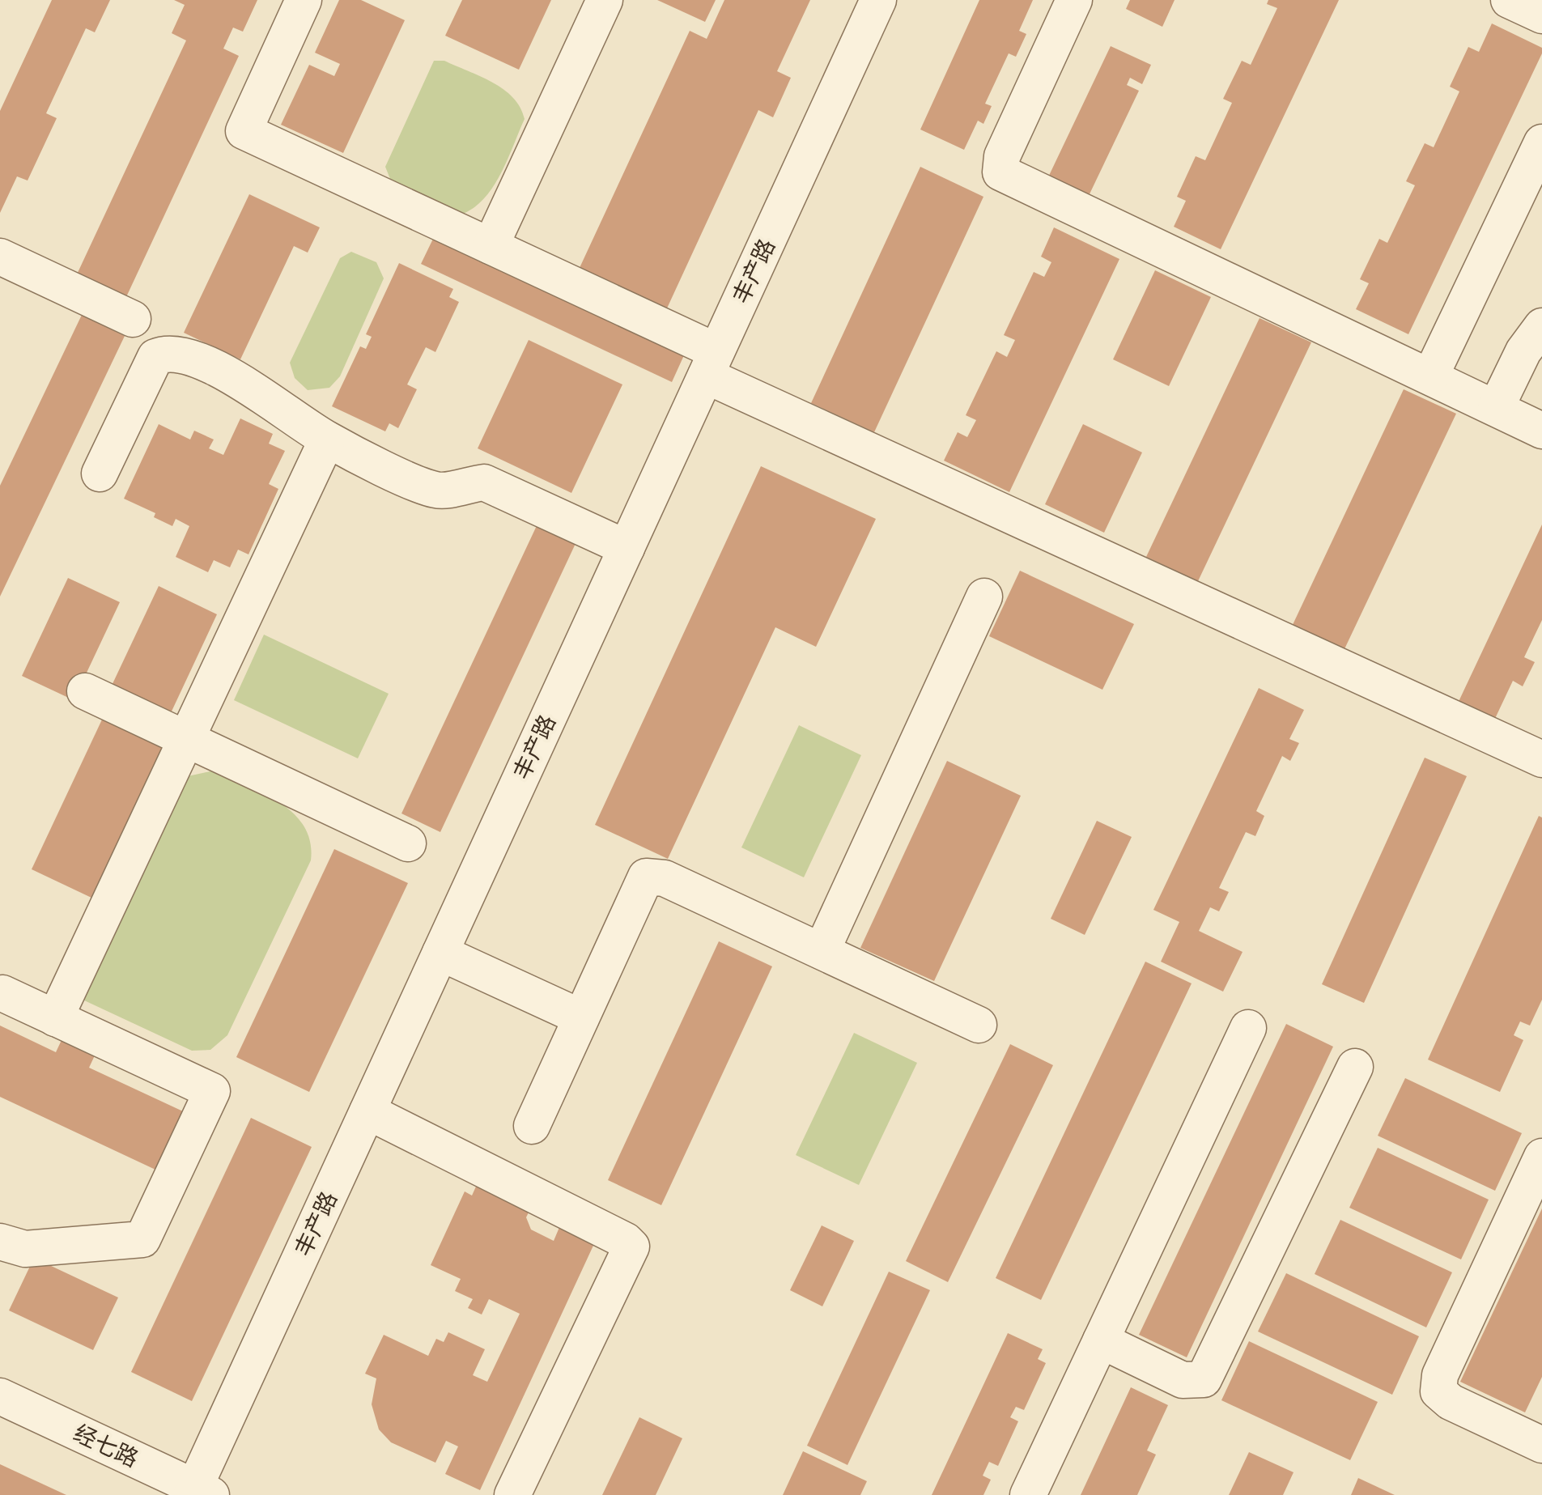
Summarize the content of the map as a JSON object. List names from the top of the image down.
{
  "streets": {
    "street": ["丰产路", "经七路"]
  },
  "crossings": [
    ["丰产路", "经七路"]
  ]
}
